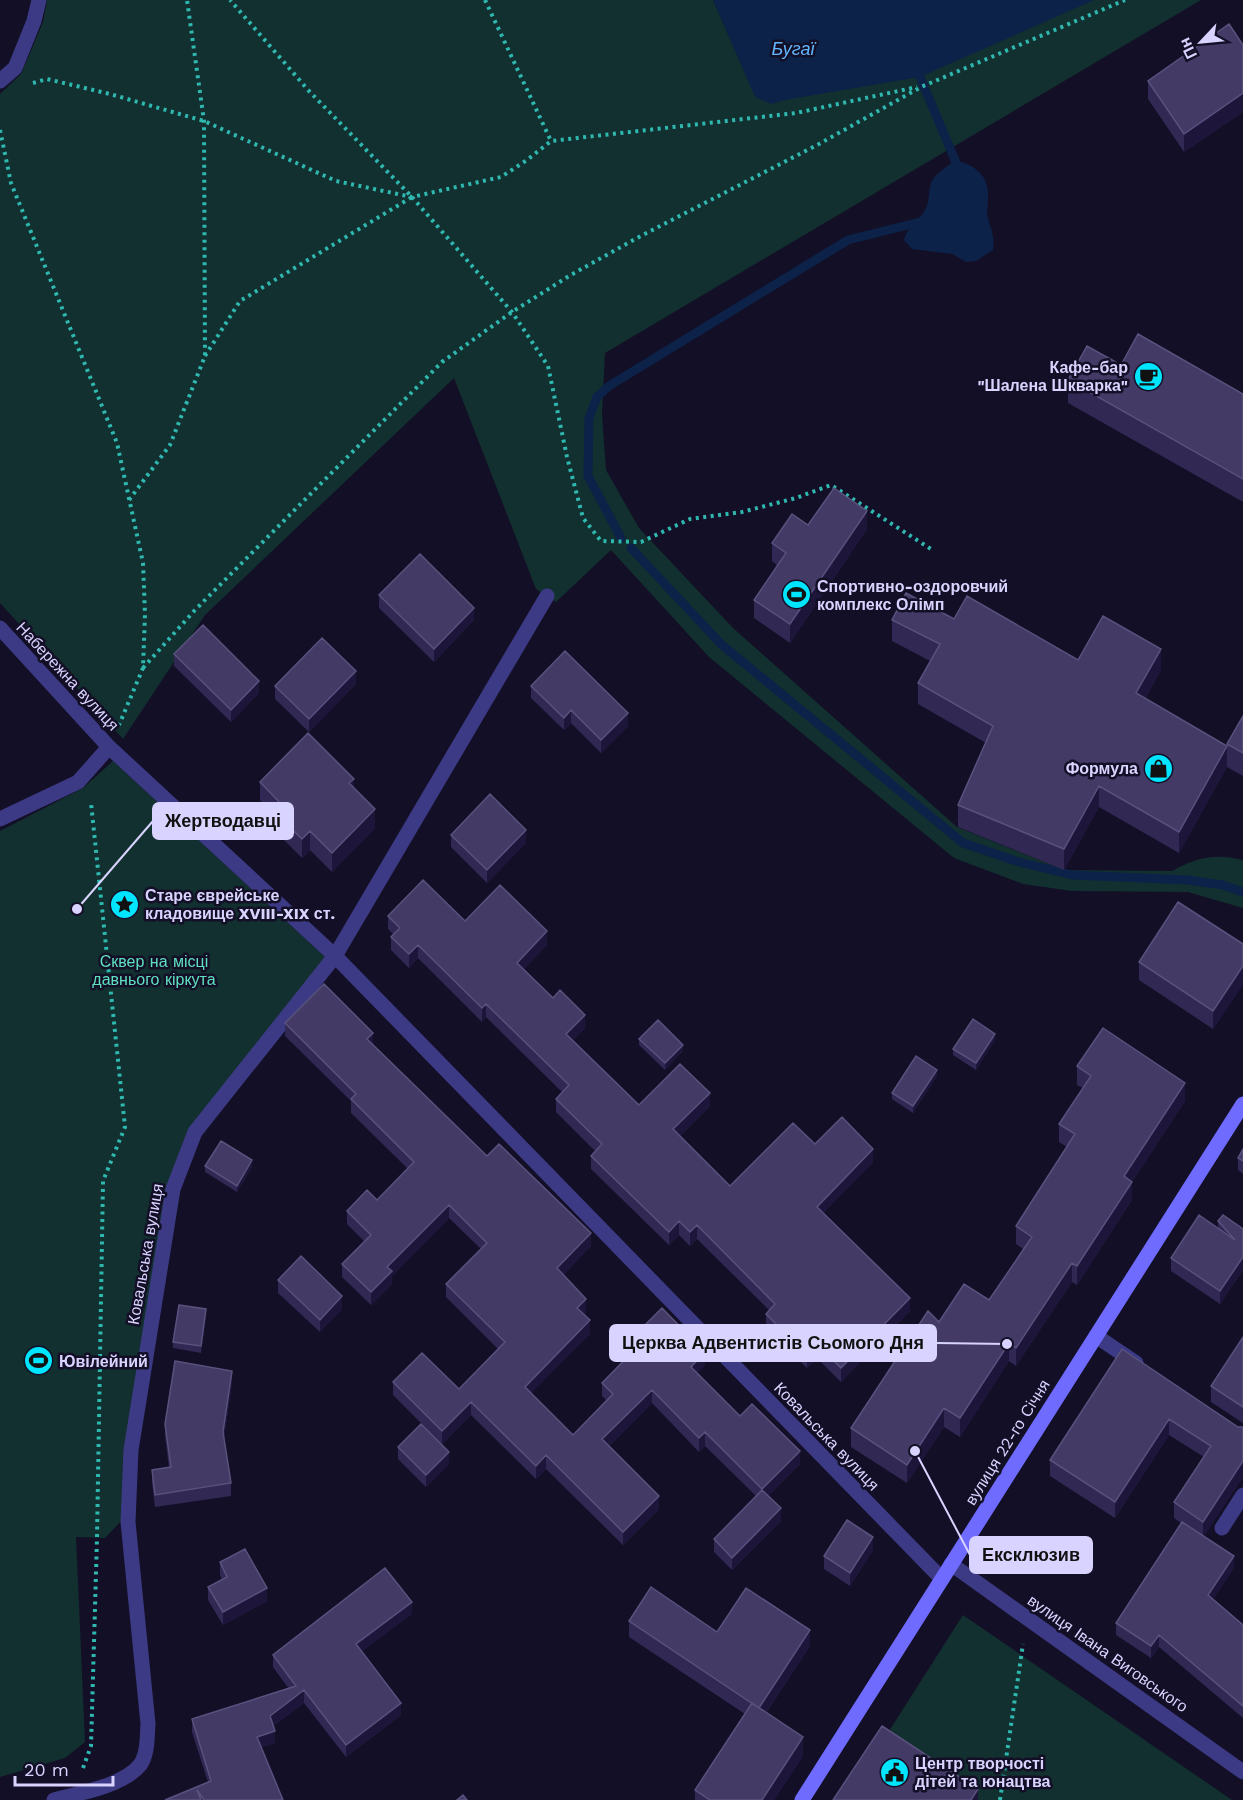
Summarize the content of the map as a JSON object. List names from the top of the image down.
{
  "streets": {
    "main road": ["вулиця 22-го Січня"],
    "street": ["Набережна вулиця", "Ковальська вулиця", "вулиця Івана Виговського"]
  },
  "crossings": [
    ["Набережна вулиця", "Ковальська вулиця"],
    ["Ковальська вулиця", "вулиця 22-го Січня"],
    ["вулиця 22-го Січня", "вулиця Івана Виговського"]
  ],
  "water": ["Бугаї"],
  "parks": ["Сквер на місці давнього кіркута"],
  "places": {
    "cafe": ["Кафе-бар \"Шалена Шкварка\""],
    "sports": ["Спортивно-оздоровчий комплекс Олімп", "Ювілейний"],
    "shop": ["Формула"],
    "place": ["Старе єврейське кладовище XVIII-XIX ст."],
    "other": ["Жертводавці", "Церква Адвентистів Сьомого Дня", "Ексклюзив"],
    "public building": ["Центр творчості дітей та юнацтва"]
  },
  "scale_bar": "20 m",
  "north": "bottom left"
}
